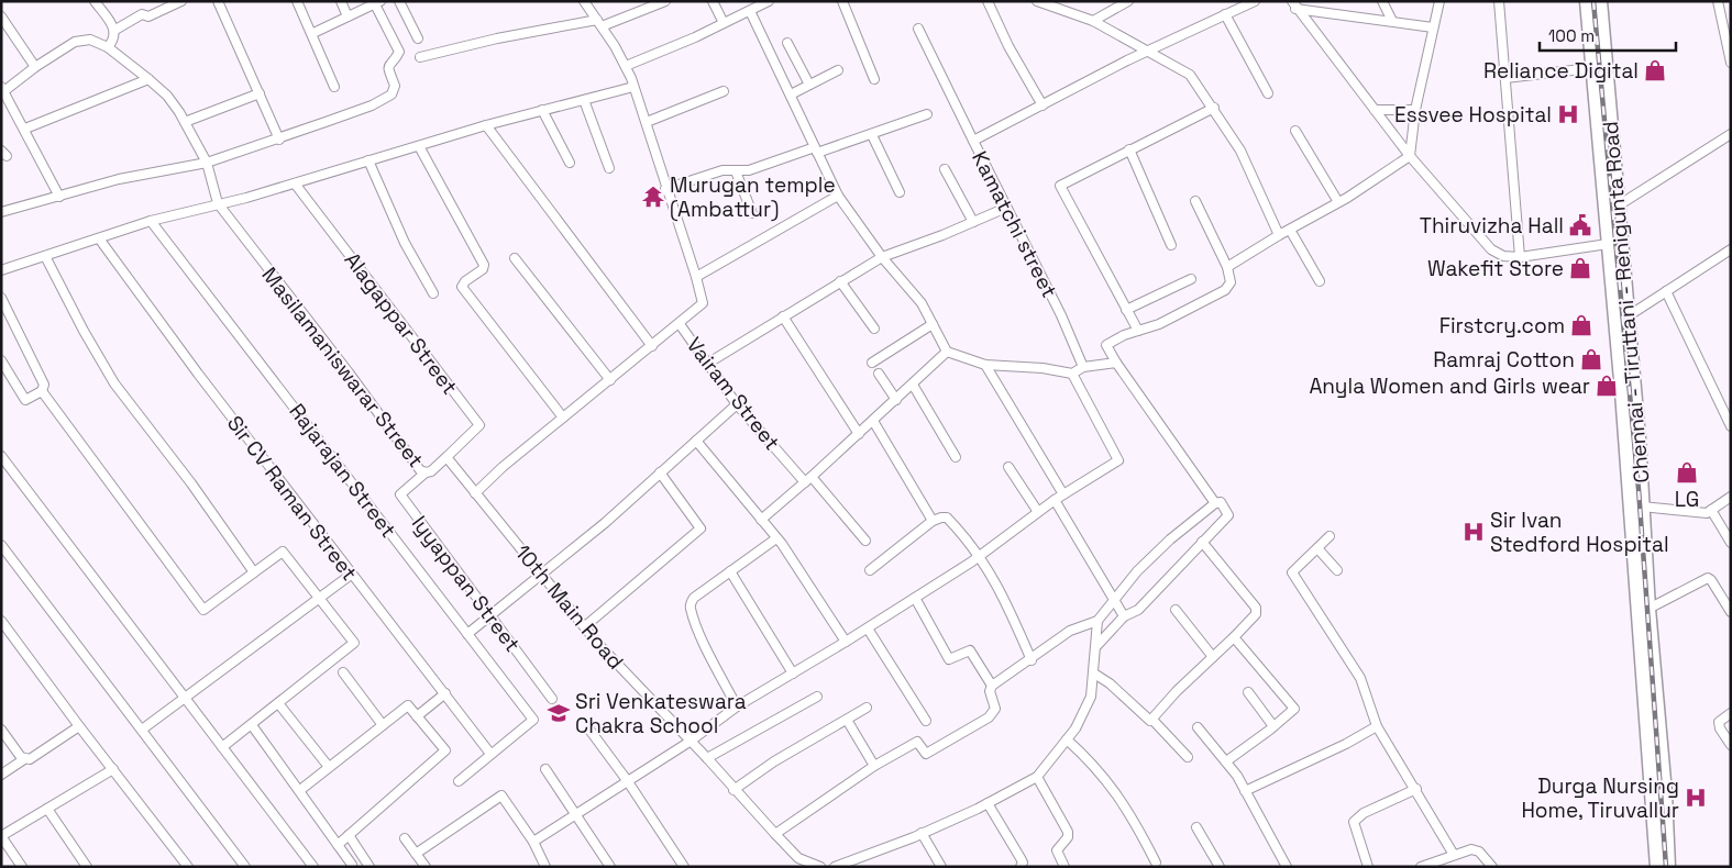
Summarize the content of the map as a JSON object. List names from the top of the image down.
{
  "streets": {
    "highway": ["Chennai - Tiruttani - Renigunta Road"],
    "street": [
      "Kamatchi street",
      "Alagappar Street",
      "Masilamaniswarar Street",
      "Vairam Street",
      "Rajarajan Street",
      "Sir CV Raman Street",
      "Iyyappan Street",
      "10th Main Road"
    ]
  },
  "crossings": [
    ["Alagappar Street", "Masilamaniswarar Street"],
    ["Masilamaniswarar Street", "Iyyappan Street"],
    ["Masilamaniswarar Street", "10th Main Road"],
    ["Rajarajan Street", "Sir CV Raman Street"]
  ],
  "places": {
    "shop": [
      "Reliance Digital",
      "Wakefit Store",
      "Firstcry.com",
      "Ramraj Cotton",
      "Anyla Women and Girls wear",
      "LG"
    ],
    "hospital": ["Essvee Hospital", "Sir Ivan Stedford Hospital", "Durga Nursing Home, Tiruvallur"],
    "temple": ["Murugan temple (Ambattur)"],
    "public building": ["Thiruvizha Hall"],
    "school or university": ["Sri Venkateswara Chakra School"]
  },
  "scale_bar": "100 m"
}
